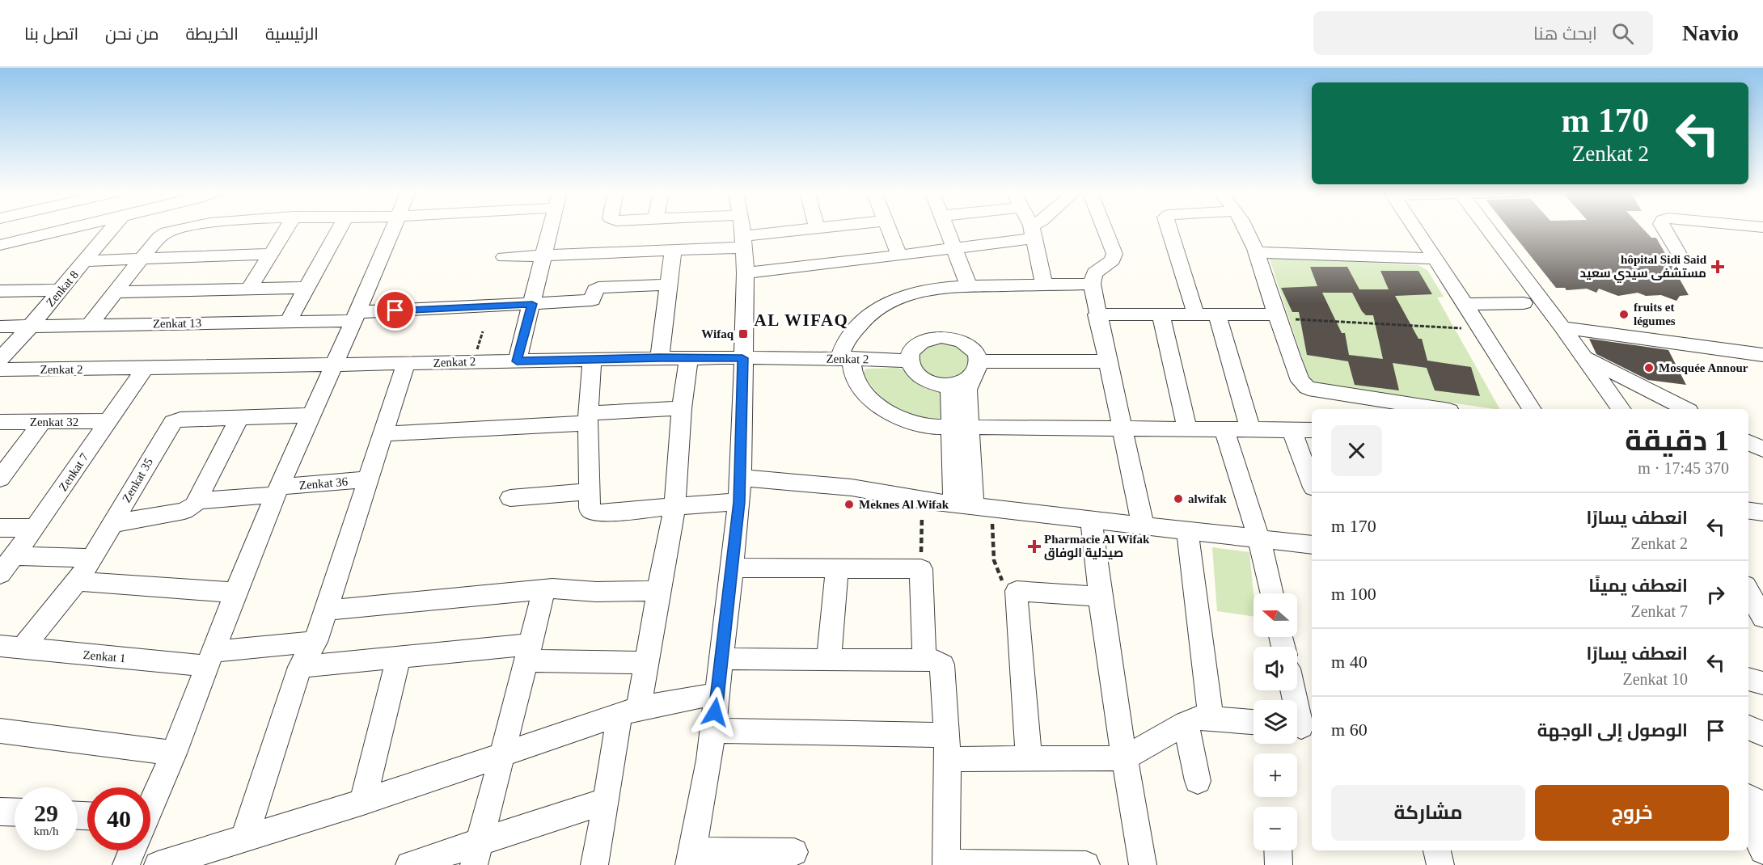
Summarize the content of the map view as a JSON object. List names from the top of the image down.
{
  "streets": {
    "street": [
      "Zenkat 8",
      "Zenkat 13",
      "Zenkat 2",
      "Zenkat 32",
      "Zenkat 7",
      "Zenkat 35",
      "Zenkat 36",
      "Zenkat 1"
    ]
  },
  "crossings": [
    ["Zenkat 8", "Zenkat 13"],
    ["Zenkat 2", "Zenkat 7"],
    ["Zenkat 32", "Zenkat 7"],
    ["Zenkat 35", "Zenkat 1"]
  ],
  "districts": ["AL WIFAQ"],
  "places": {
    "health": ["hôpital Sidi Said مستشفى سيدي سعيد", "Pharmacie Al Wifak صيدلية الوفاق"],
    "other": [
      "fruits et légumes",
      "Mosquée Annour",
      "alwifak",
      "Meknes Al Wifak"
    ],
    "transit": ["Wifaq"]
  },
  "north": "left",
  "page": {
    "header": "Navio",
    "search": "ابحث هنا",
    "nav": [
      "الرئيسية",
      "الخريطة",
      "من نحن",
      "اتصل بنا"
    ],
    "turn": ["170 m", "Zenkat 2"],
    "heading": ["1 دقيقة", "370 m · 17:45"],
    "list": [
      {
        "name": "انعطف يسارًا",
        "note": "Zenkat 2",
        "value": "170 m"
      },
      {
        "name": "انعطف يمينًا",
        "note": "Zenkat 7",
        "value": "100 m"
      },
      {
        "name": "انعطف يسارًا",
        "note": "Zenkat 10",
        "value": "40 m"
      },
      {
        "name": "الوصول إلى الوجهة",
        "value": "60 m"
      }
    ],
    "map_buttons": ["+", "−"],
    "buttons": ["خروج", "مشاركة"],
    "speed": "29 km/h",
    "limit": "40"
  }
}
